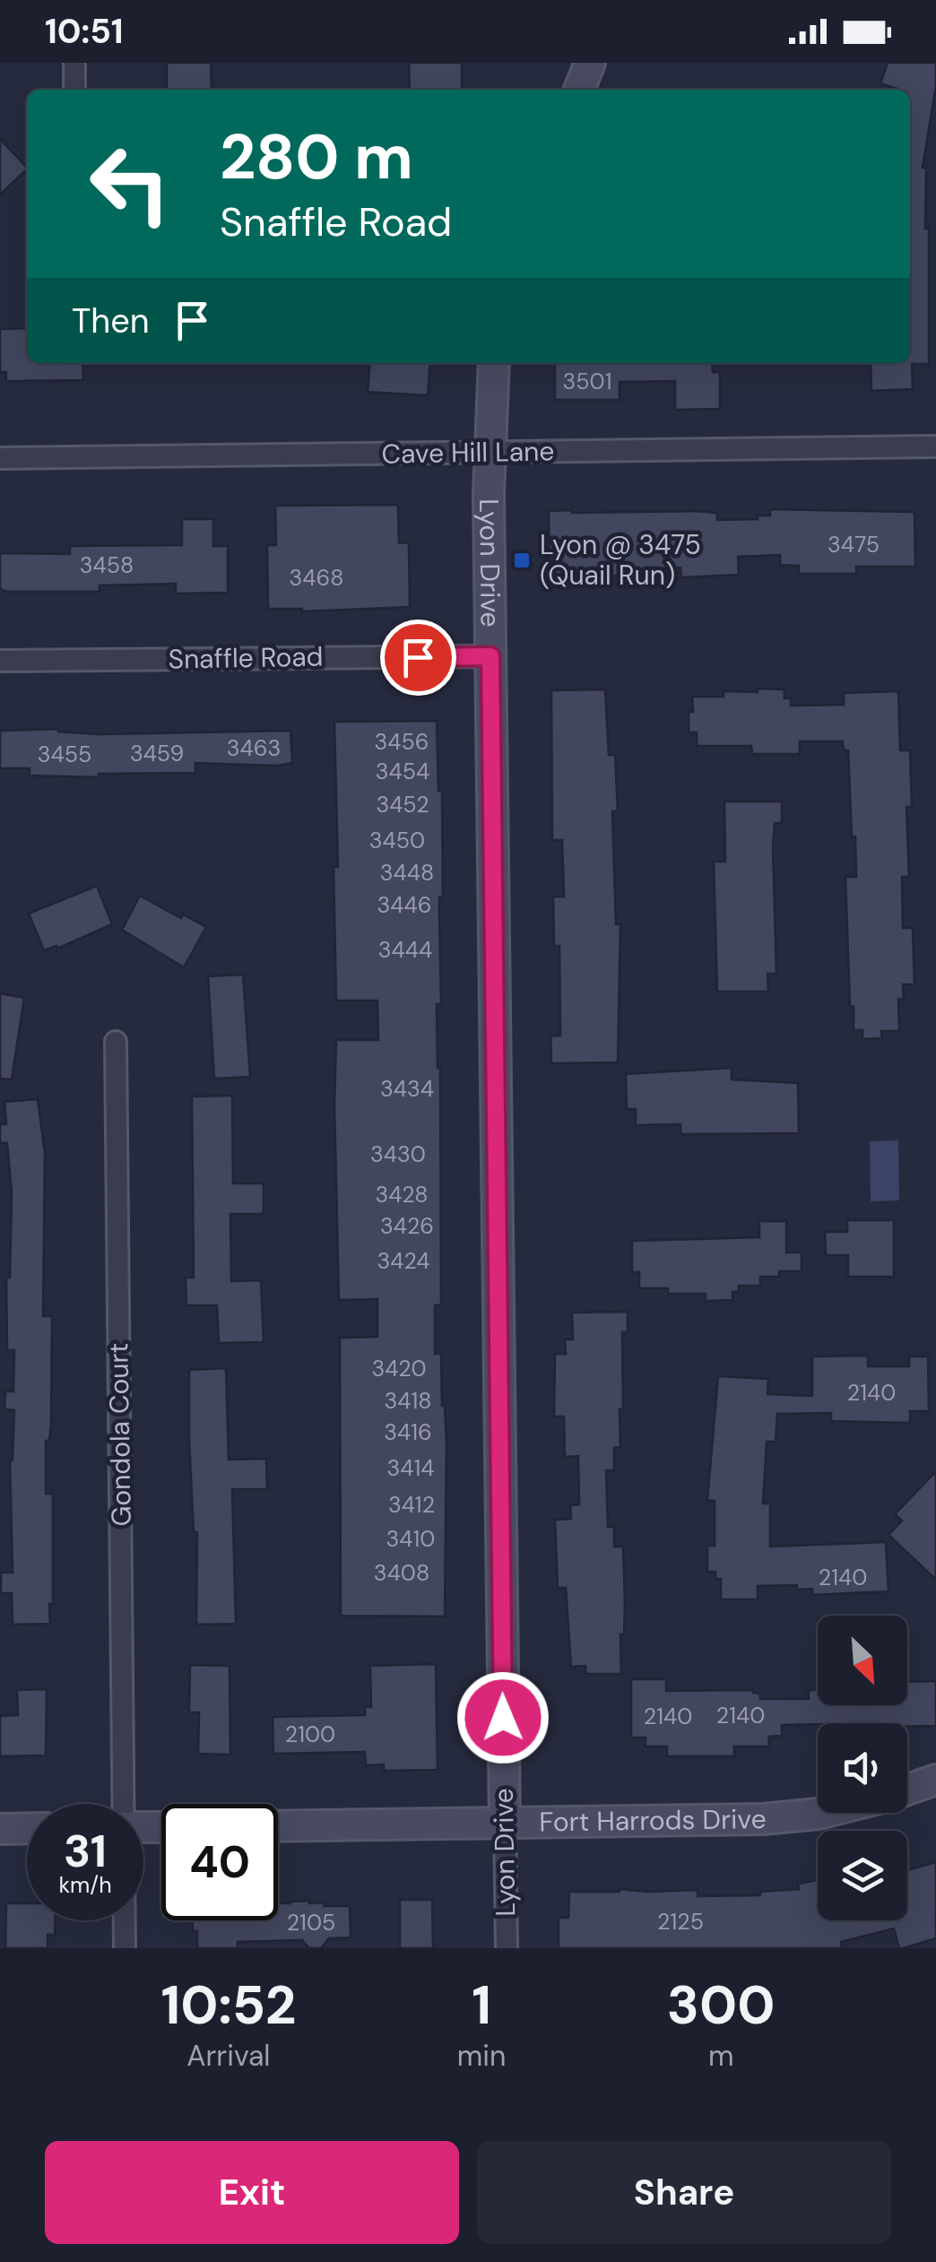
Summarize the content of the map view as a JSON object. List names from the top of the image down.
{
  "streets": {
    "street": [
      "Cave Hill Lane",
      "Lyon Drive",
      "Snaffle Road",
      "Gondola Court",
      "Fort Harrods Drive"
    ]
  },
  "crossings": [
    ["Cave Hill Lane", "Lyon Drive"],
    ["Lyon Drive", "Snaffle Road"],
    ["Lyon Drive", "Fort Harrods Drive"]
  ],
  "places": {
    "transit": ["Lyon @ 3475 (Quail Run)"]
  },
  "house_numbers": [
    "3501",
    "3475",
    "3458",
    "3468",
    "3456",
    "3463",
    "3459",
    "3455",
    "3454",
    "3452",
    "3450",
    "3448",
    "3446",
    "3444",
    "3434",
    "3430",
    "3428",
    "3426",
    "3424",
    "3420",
    "2140",
    "3418",
    "3416",
    "3414",
    "3412",
    "3410",
    "3408",
    "2140",
    "2140",
    "2140",
    "2100",
    "2125",
    "2105"
  ],
  "north": "bottom right",
  "page": {
    "status": "10:51",
    "turn": ["280 m", "Snaffle Road"],
    "then": "Then",
    "speed": "31 km/h",
    "limit": "40",
    "eta": [
      "10:52",
      "Arrival",
      "1",
      "min",
      "300",
      "m"
    ],
    "buttons": ["Exit", "Share"]
  }
}
